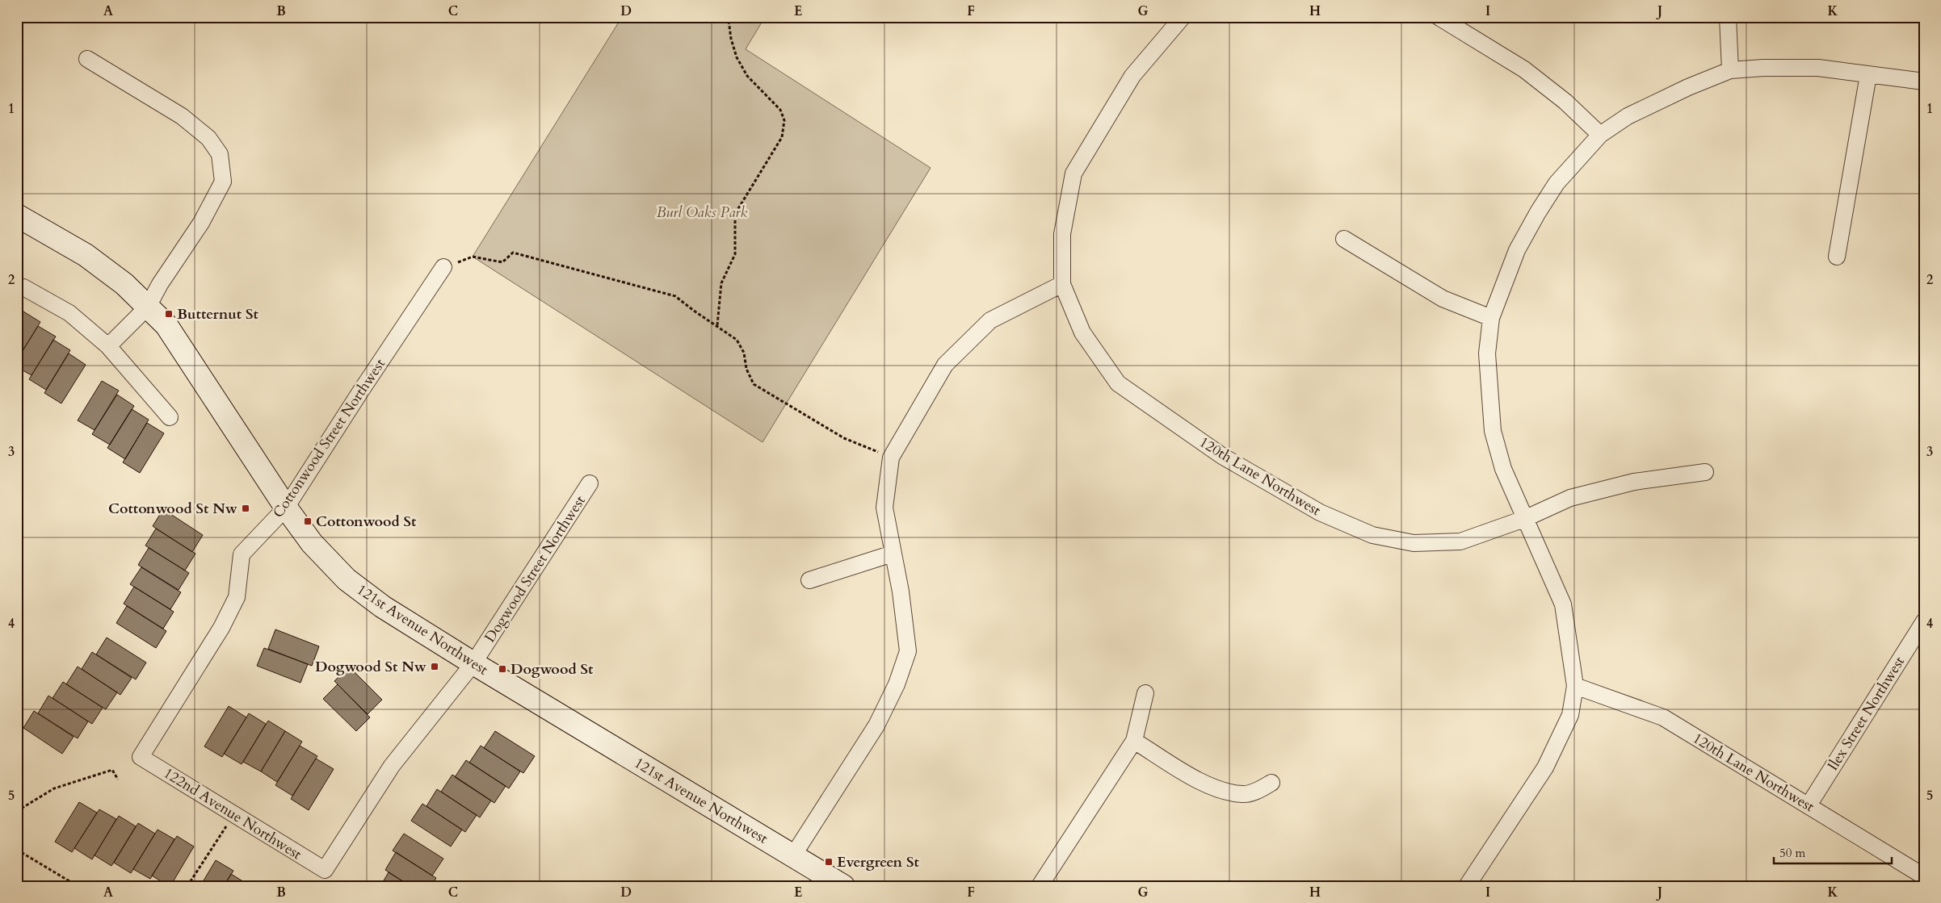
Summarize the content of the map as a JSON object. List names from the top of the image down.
{
  "streets": {
    "street": [
      "Cottonwood Street Northwest",
      "120th Lane Northwest",
      "Dogwood Street Northwest",
      "121st Avenue Northwest",
      "Ilex Street Northwest",
      "122nd Avenue Northwest"
    ]
  },
  "crossings": [
    ["Cottonwood Street Northwest", "121st Avenue Northwest"],
    ["Cottonwood Street Northwest", "122nd Avenue Northwest"],
    ["120th Lane Northwest", "Ilex Street Northwest"],
    ["Dogwood Street Northwest", "121st Avenue Northwest"],
    ["Dogwood Street Northwest", "122nd Avenue Northwest"]
  ],
  "parks": ["Burl Oaks Park"],
  "places": {
    "transit": [
      "Butternut St",
      "Cottonwood St Nw",
      "Cottonwood St",
      "Dogwood St Nw",
      "Dogwood St",
      "Evergreen St"
    ]
  },
  "scale_bar": "50 m",
  "grid": {
    "columns": [
      "A",
      "B",
      "C",
      "D",
      "E",
      "F",
      "G",
      "H",
      "I",
      "J",
      "K"
    ],
    "rows": [
      "1",
      "2",
      "3",
      "4",
      "5"
    ]
  }
}
